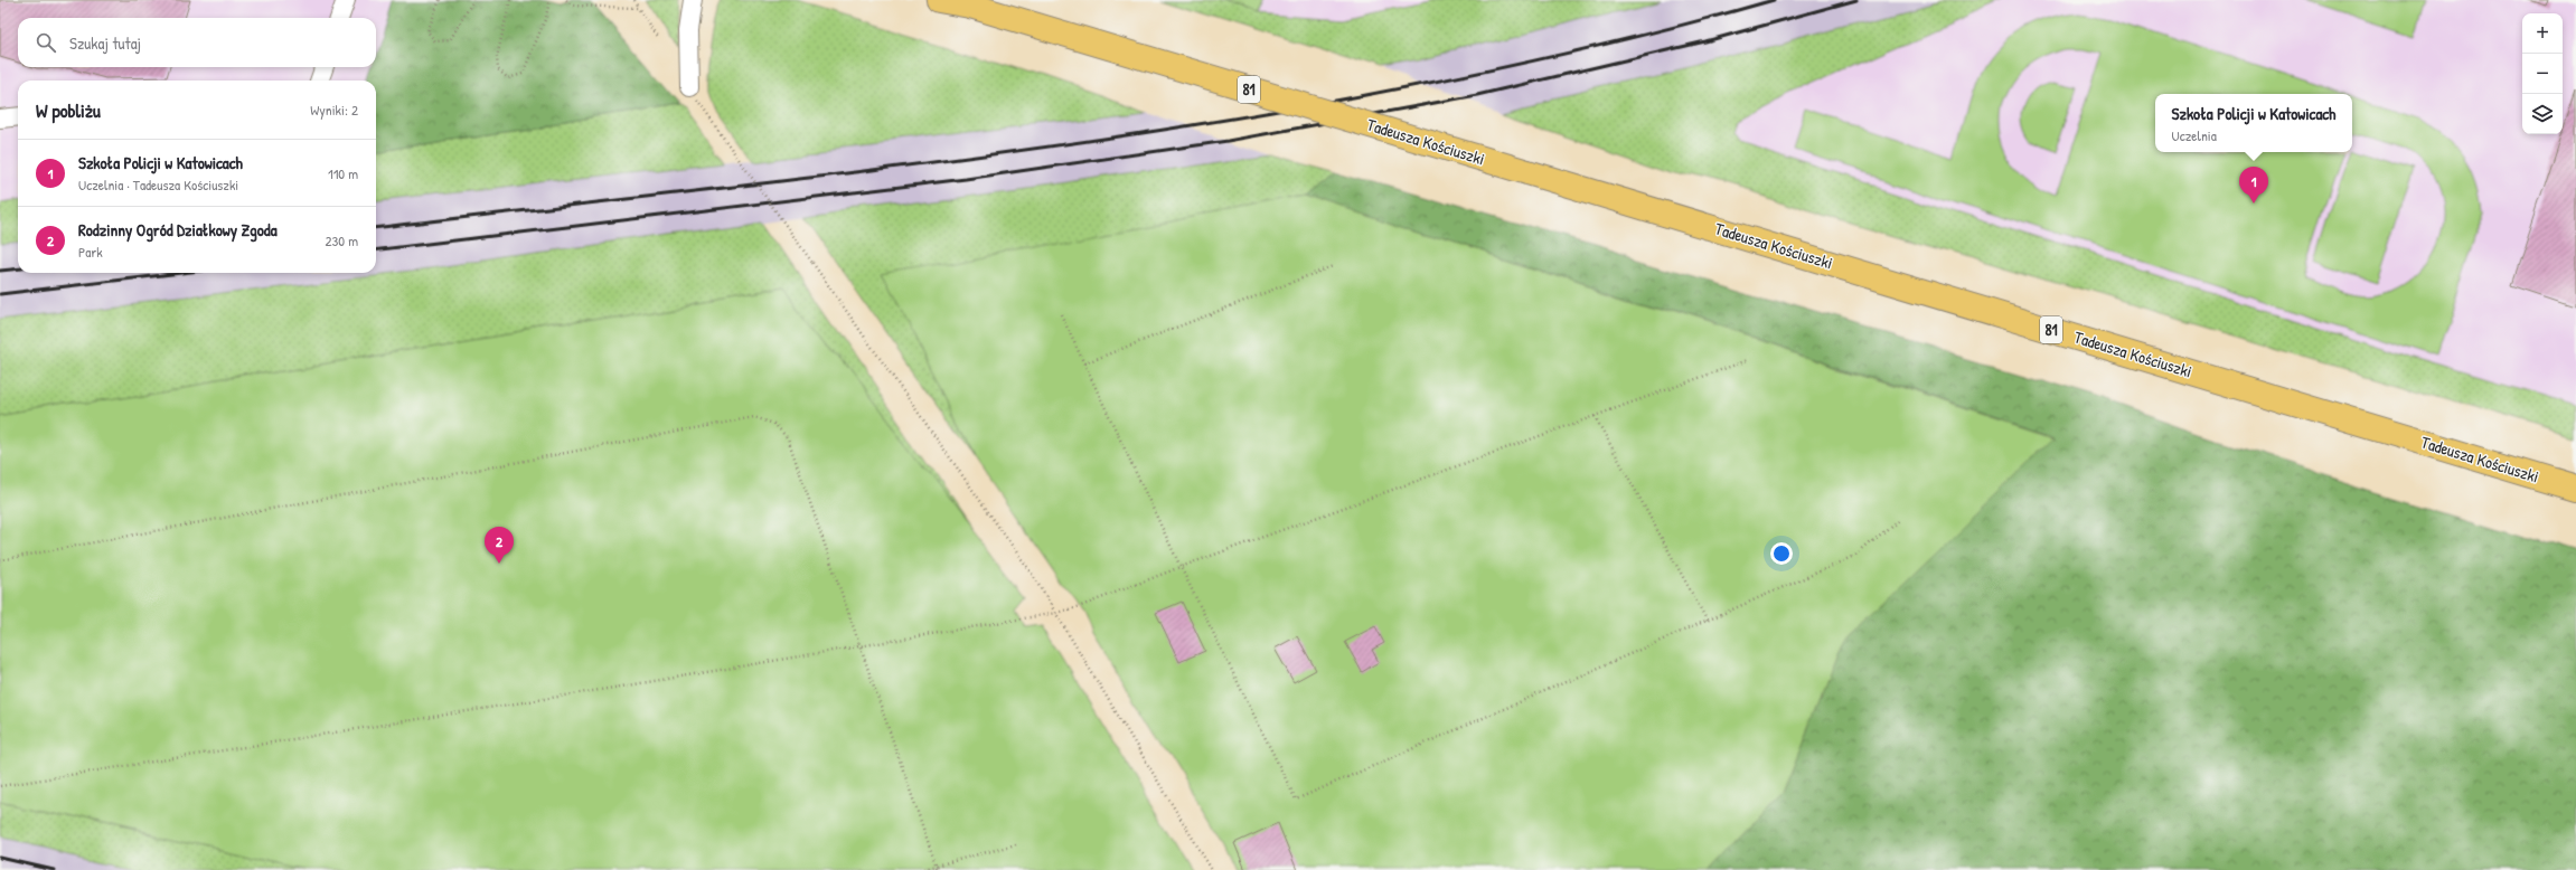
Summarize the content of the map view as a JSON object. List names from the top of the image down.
{
  "streets": {
    "main road": ["81", "Tadeusza Kościuszki"]
  },
  "page": {
    "map_buttons": ["+", "−"],
    "search": "Szukaj tutaj",
    "heading": ["W pobliżu", "Wyniki: 2"],
    "popup": ["Szkoła Policji w Katowicach", "Uczelnia"],
    "list": [
      {
        "mark": "1",
        "name": "Szkoła Policji w Katowicach",
        "note": "Uczelnia · Tadeusza Kościuszki",
        "value": "110 m"
      },
      {
        "mark": "2",
        "name": "Rodzinny Ogród Działkowy Zgoda",
        "note": "Park",
        "value": "230 m"
      }
    ],
    "pins": ["1", "2"]
  }
}
